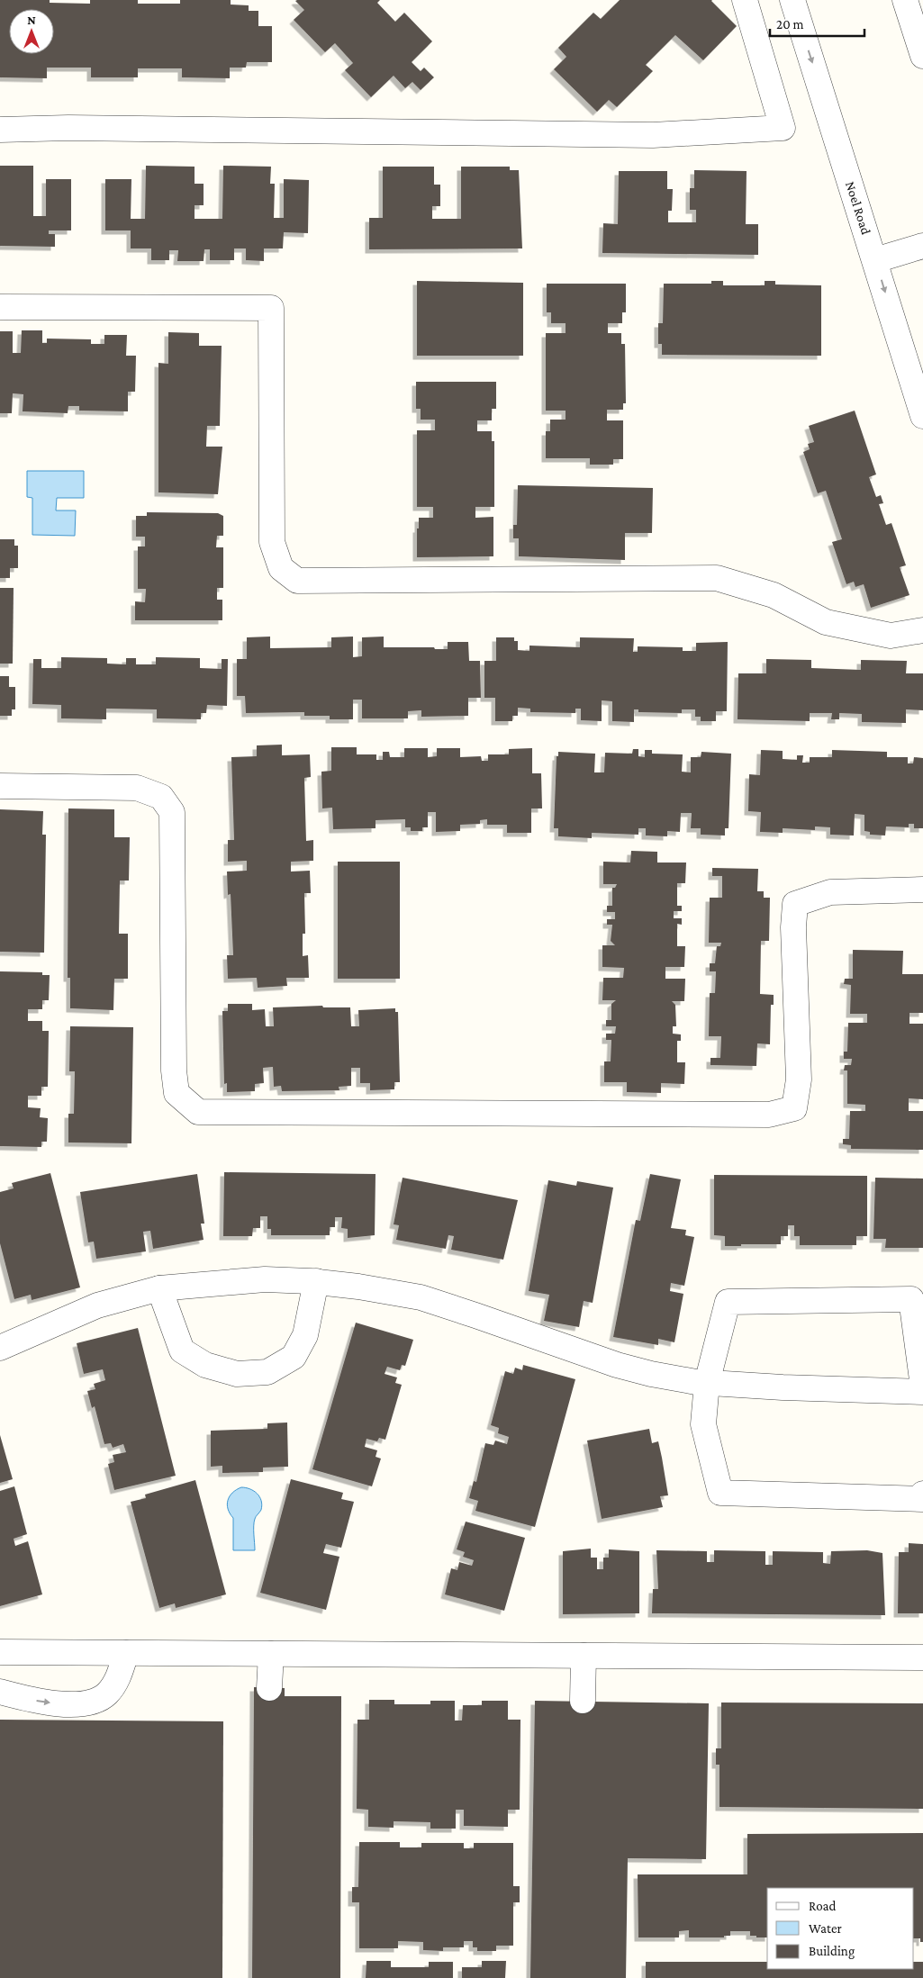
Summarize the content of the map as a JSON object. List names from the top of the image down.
{
  "streets": {
    "street": ["Noel Road"]
  },
  "one_way": ["Noel Road"],
  "legend": ["Road", "Water", "Building"],
  "scale_bar": "20 m",
  "north": "top"
}
